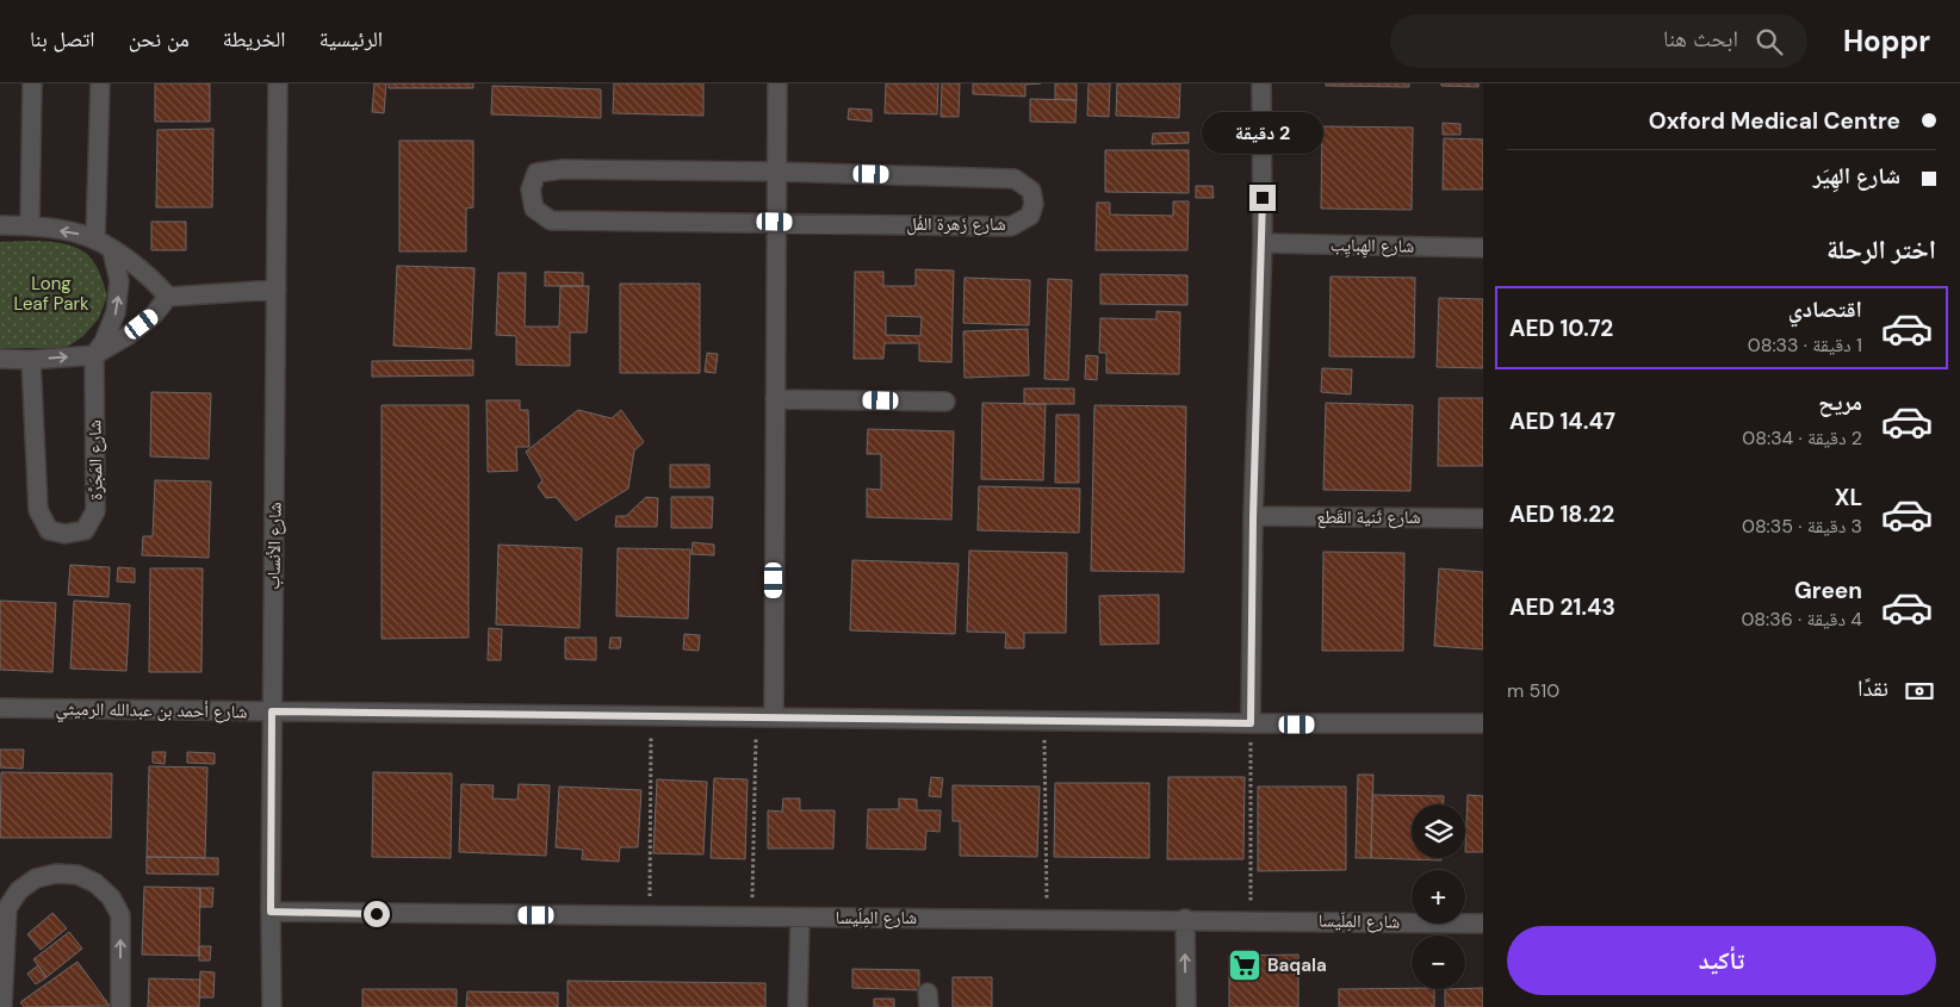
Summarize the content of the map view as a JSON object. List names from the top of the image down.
{
  "streets": {
    "street": [
      "شارع زَهرة الفُل",
      "شارع الهِبايِب",
      "شارع المَجَرَّة",
      "شارع ثَنية القَطع",
      "شارع الأنساب",
      "شارع أحمد بن عبدالله الرميثي",
      "شارع المِلَيسا"
    ]
  },
  "crossings": [
    ["شارع الأنساب", "شارع أحمد بن عبدالله الرميثي"],
    ["شارع الأنساب", "شارع المِلَيسا"]
  ],
  "parks": ["Long Leaf Park"],
  "places": {
    "supermarket": ["Baqala"]
  },
  "page": {
    "header": "Hoppr",
    "search": "ابحث هنا",
    "nav": [
      "الرئيسية",
      "الخريطة",
      "من نحن",
      "اتصل بنا"
    ],
    "banner": ["Oxford Medical Centre", "شارع الهِيَر"],
    "bubble": "2 دقيقة",
    "heading": "اختر الرحلة",
    "list": [
      {
        "name": "اقتصادي",
        "note": "1 دقيقة · 08:33",
        "value": "AED 10.72"
      },
      {
        "name": "مريح",
        "note": "2 دقيقة · 08:34",
        "value": "AED 14.47"
      },
      {
        "name": "XL",
        "note": "3 دقيقة · 08:35",
        "value": "AED 18.22"
      },
      {
        "name": "Green",
        "note": "4 دقيقة · 08:36",
        "value": "AED 21.43"
      }
    ],
    "pay": ["نقدًا", "510 m"],
    "map_buttons": ["+", "−"],
    "buttons": "تأكيد"
  }
}
